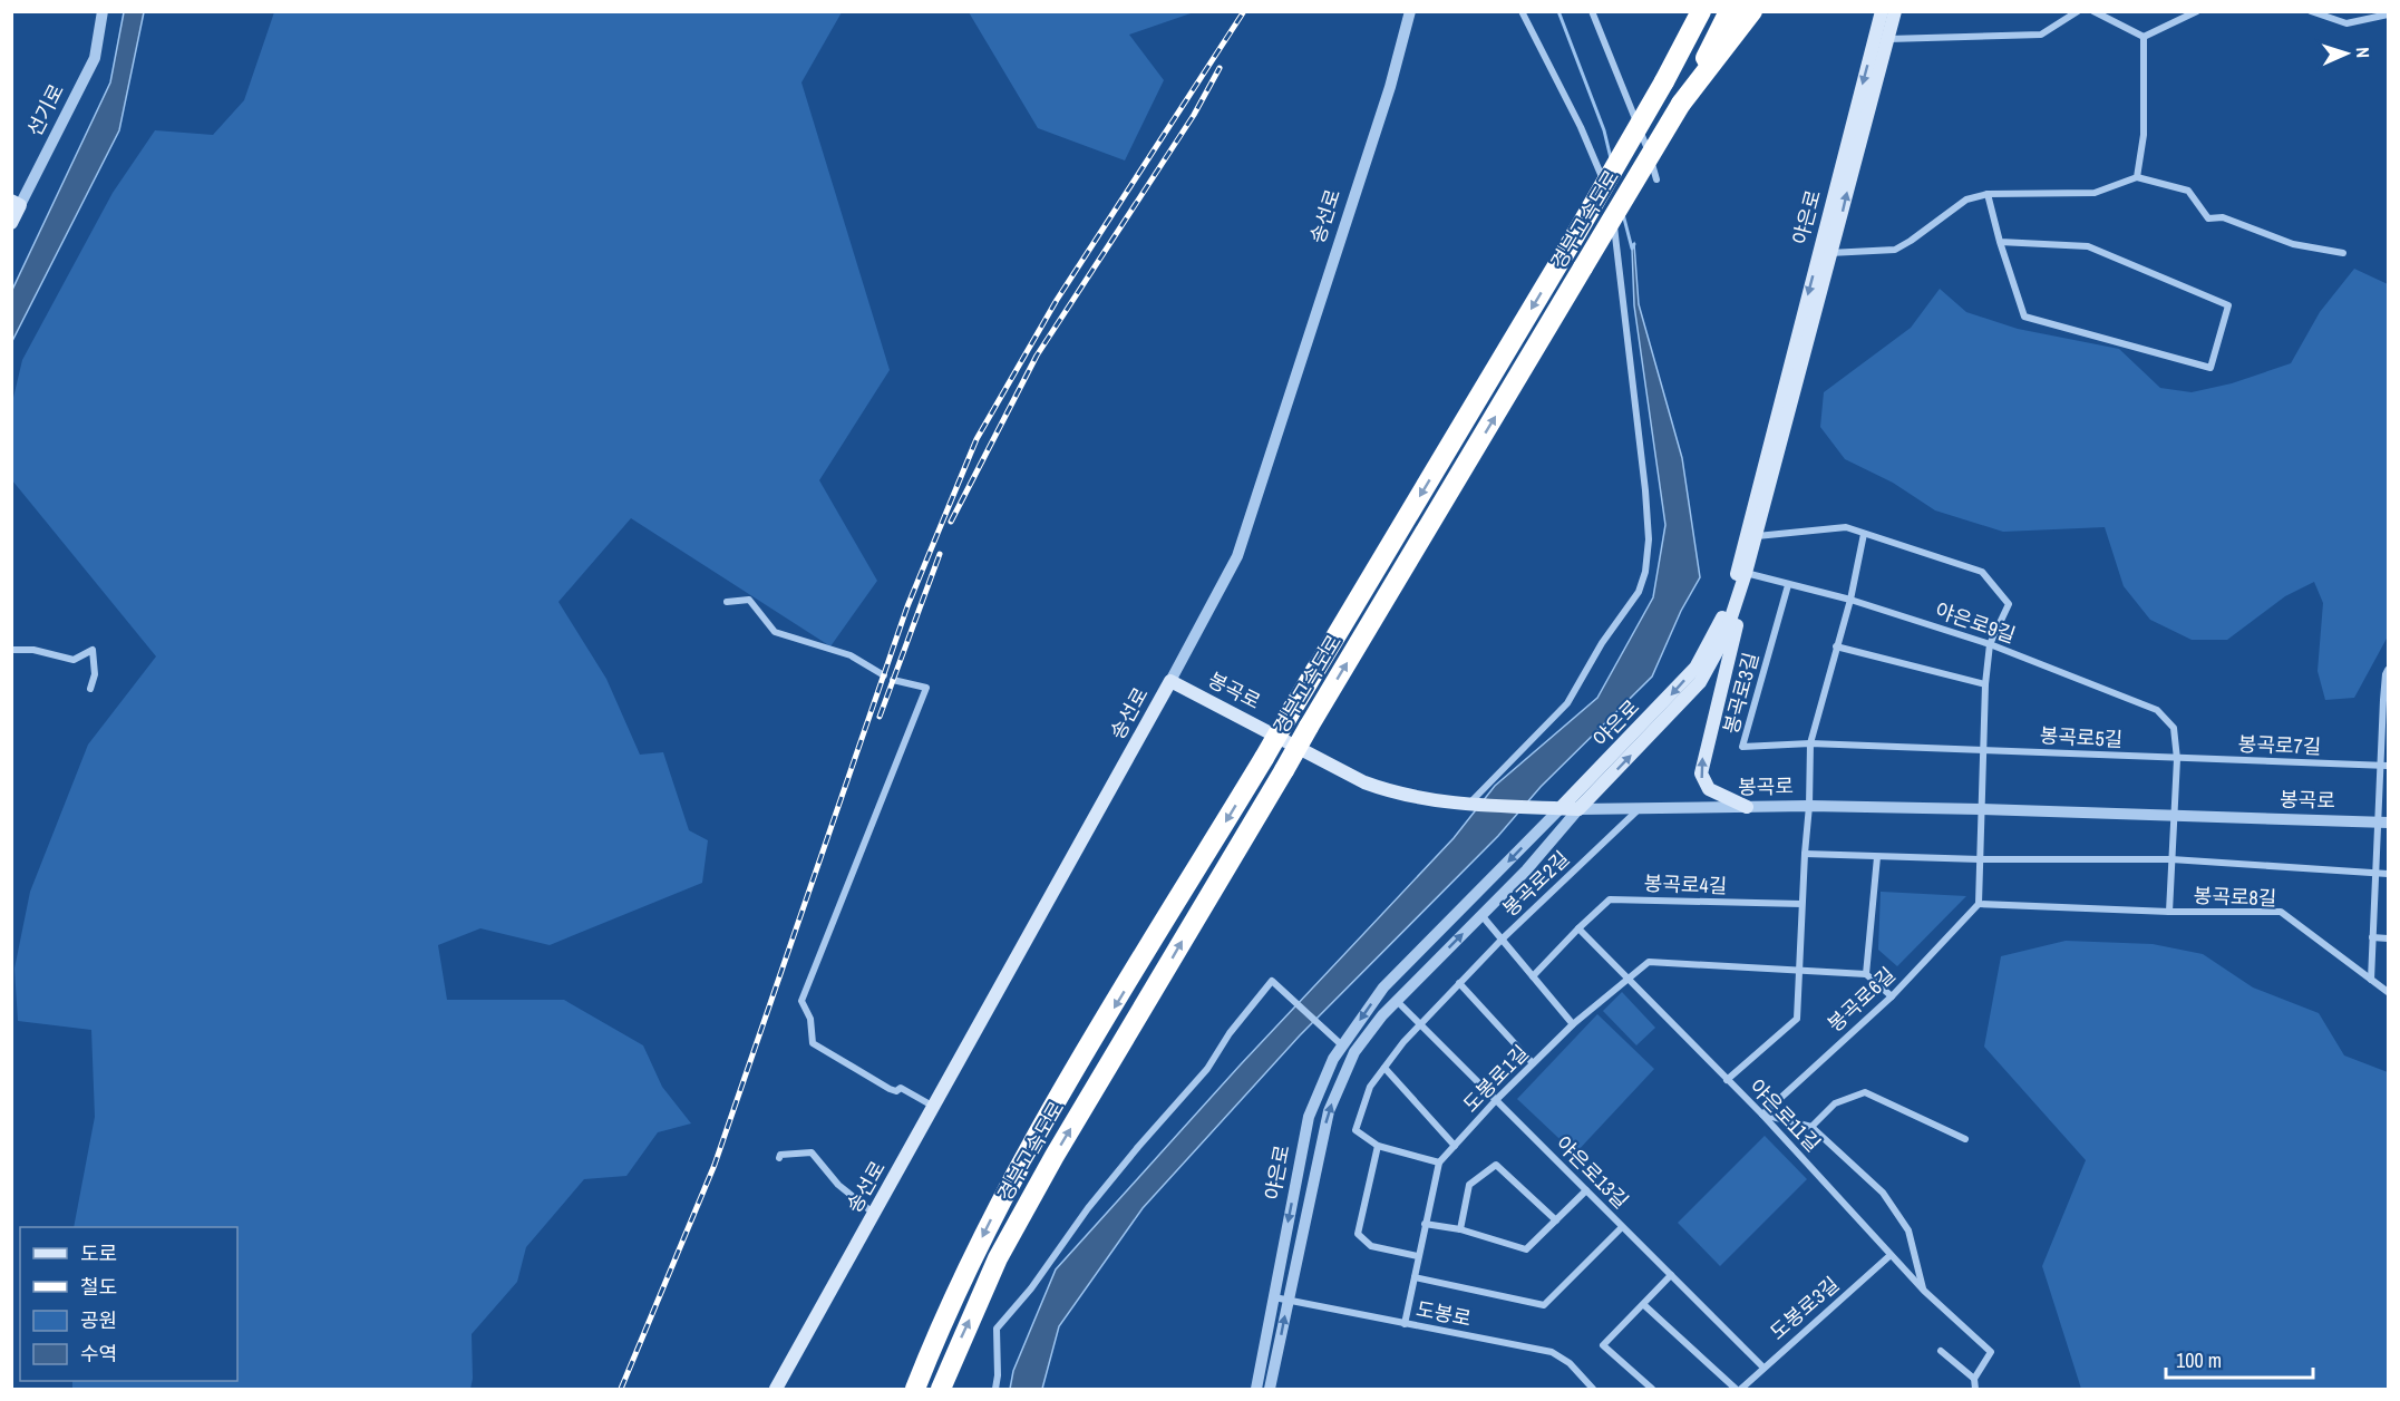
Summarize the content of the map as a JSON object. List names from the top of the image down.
{
  "streets": {
    "highway": ["경부고속도로"],
    "main road": [
      "선기로",
      "송선로",
      "야은로",
      "봉곡로"
    ],
    "street": [
      "야은로9길",
      "봉곡로3길",
      "봉곡로5길",
      "봉곡로7길",
      "봉곡로2길",
      "봉곡로4길",
      "봉곡로8길",
      "봉곡로6길",
      "도봉로1길",
      "야은로11길",
      "야은로13길",
      "도봉로3길",
      "도봉로"
    ]
  },
  "crossings": [
    ["송선로", "봉곡로"],
    ["야은로", "야은로9길"],
    ["야은로", "봉곡로"],
    ["야은로", "야은로13길"],
    ["야은로", "도봉로"],
    ["야은로9길", "봉곡로3길"],
    ["야은로9길", "봉곡로5길"],
    ["야은로9길", "봉곡로7길"],
    ["봉곡로", "봉곡로2길"],
    ["봉곡로", "봉곡로8길"],
    ["봉곡로3길", "봉곡로5길"],
    ["봉곡로5길", "봉곡로7길"],
    ["봉곡로2길", "야은로13길"],
    ["봉곡로4길", "야은로11길"],
    ["봉곡로6길", "야은로11길"],
    ["도봉로1길", "야은로11길"],
    ["도봉로1길", "야은로13길"],
    ["도봉로1길", "도봉로"],
    ["야은로11길", "도봉로3길"],
    ["야은로13길", "도봉로3길"]
  ],
  "legend": [
    "도로",
    "철도",
    "공원",
    "수역"
  ],
  "scale_bar": "100 m",
  "north": "right"
}
